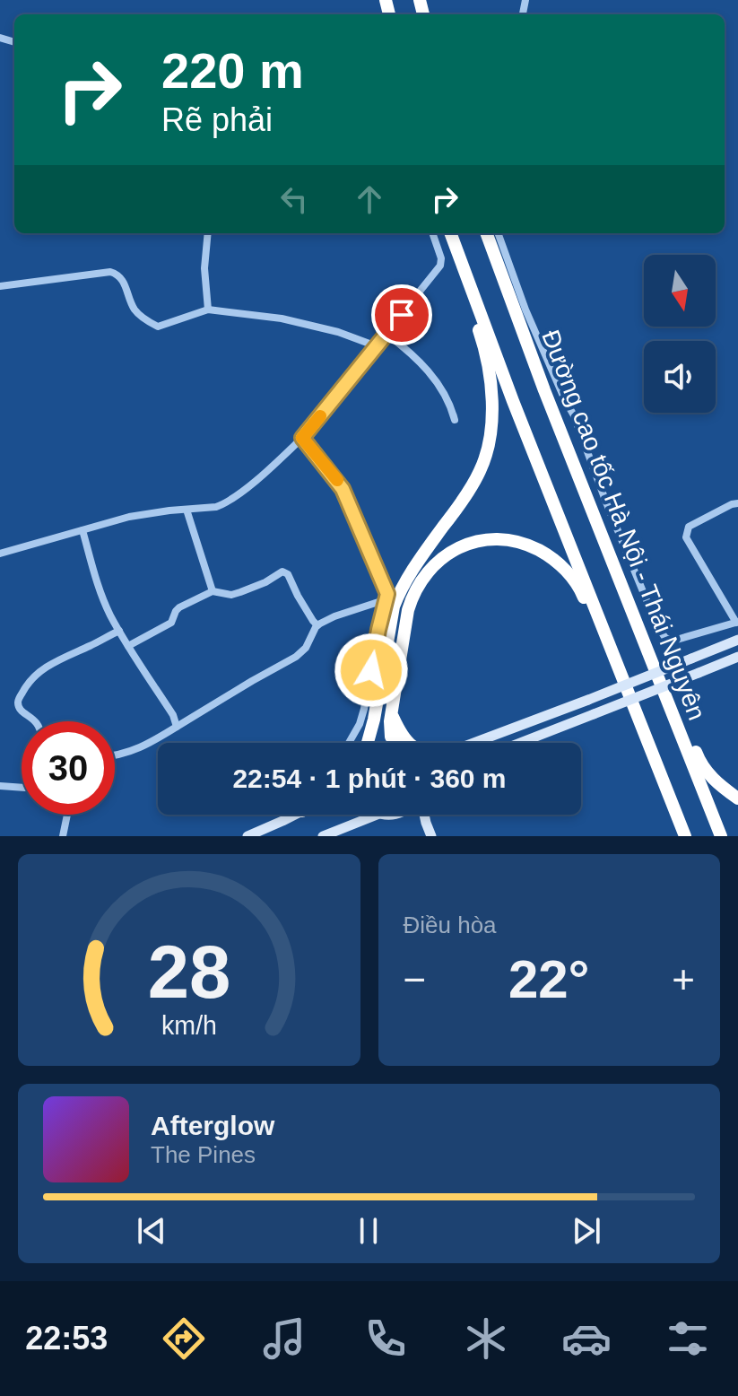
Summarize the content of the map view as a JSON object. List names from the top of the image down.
{
  "streets": {
    "highway": ["Đường cao tốc Hà Nội - Thái Nguyên"]
  },
  "north": "bottom",
  "page": {
    "turn": ["220 m", "Rẽ phải"],
    "limit": "30",
    "trip": "22:54 · 1 phút · 360 m",
    "tile": "Điều hòa",
    "heat": ["−", "22°", "+"],
    "song": ["Afterglow", "The Pines"],
    "tabs": "22:53",
    "gauge": ["28", "km/h"]
  }
}
